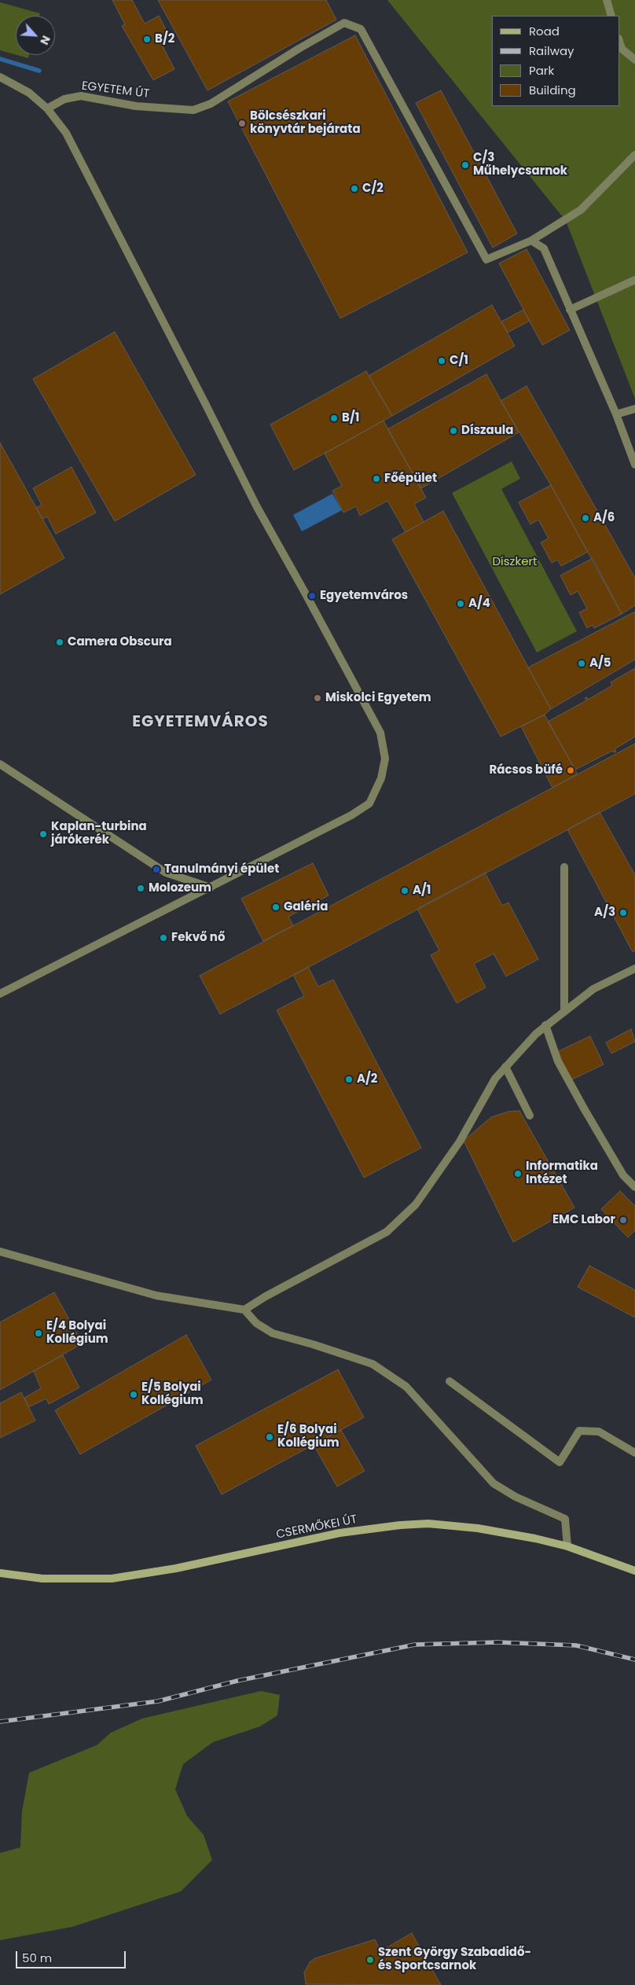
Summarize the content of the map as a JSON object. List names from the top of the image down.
{
  "streets": {
    "main road": ["CSERMŐKEI ÚT"],
    "street": ["EGYETEM ÚT"]
  },
  "districts": ["EGYETEMVÁROS"],
  "parks": ["Díszkert"],
  "places": [
    "B/2",
    "Bölcsészkari könyvtár bejárata",
    "C/3 Műhelycsarnok",
    "C/2",
    "C/1",
    "B/1",
    "Díszaula",
    "Főépület",
    "A/6",
    "Egyetemváros",
    "A/4",
    "Camera Obscura",
    "A/5",
    "Miskolci Egyetem",
    "Rácsos büfé",
    "Kaplan-turbina járókerék",
    "Tanulmányi épület",
    "Molozeum",
    "A/1",
    "Galéria",
    "A/3",
    "Fekvő nő",
    "A/2",
    "Informatika Intézet",
    "EMC Labor",
    "E/4 Bolyai Kollégium",
    "E/5 Bolyai Kollégium",
    "E/6 Bolyai Kollégium",
    "Szent György Szabadidő- és Sportcsarnok"
  ],
  "legend": [
    "Road",
    "Railway",
    "Park",
    "Building"
  ],
  "scale_bar": "50 m",
  "north": "bottom right"
}
